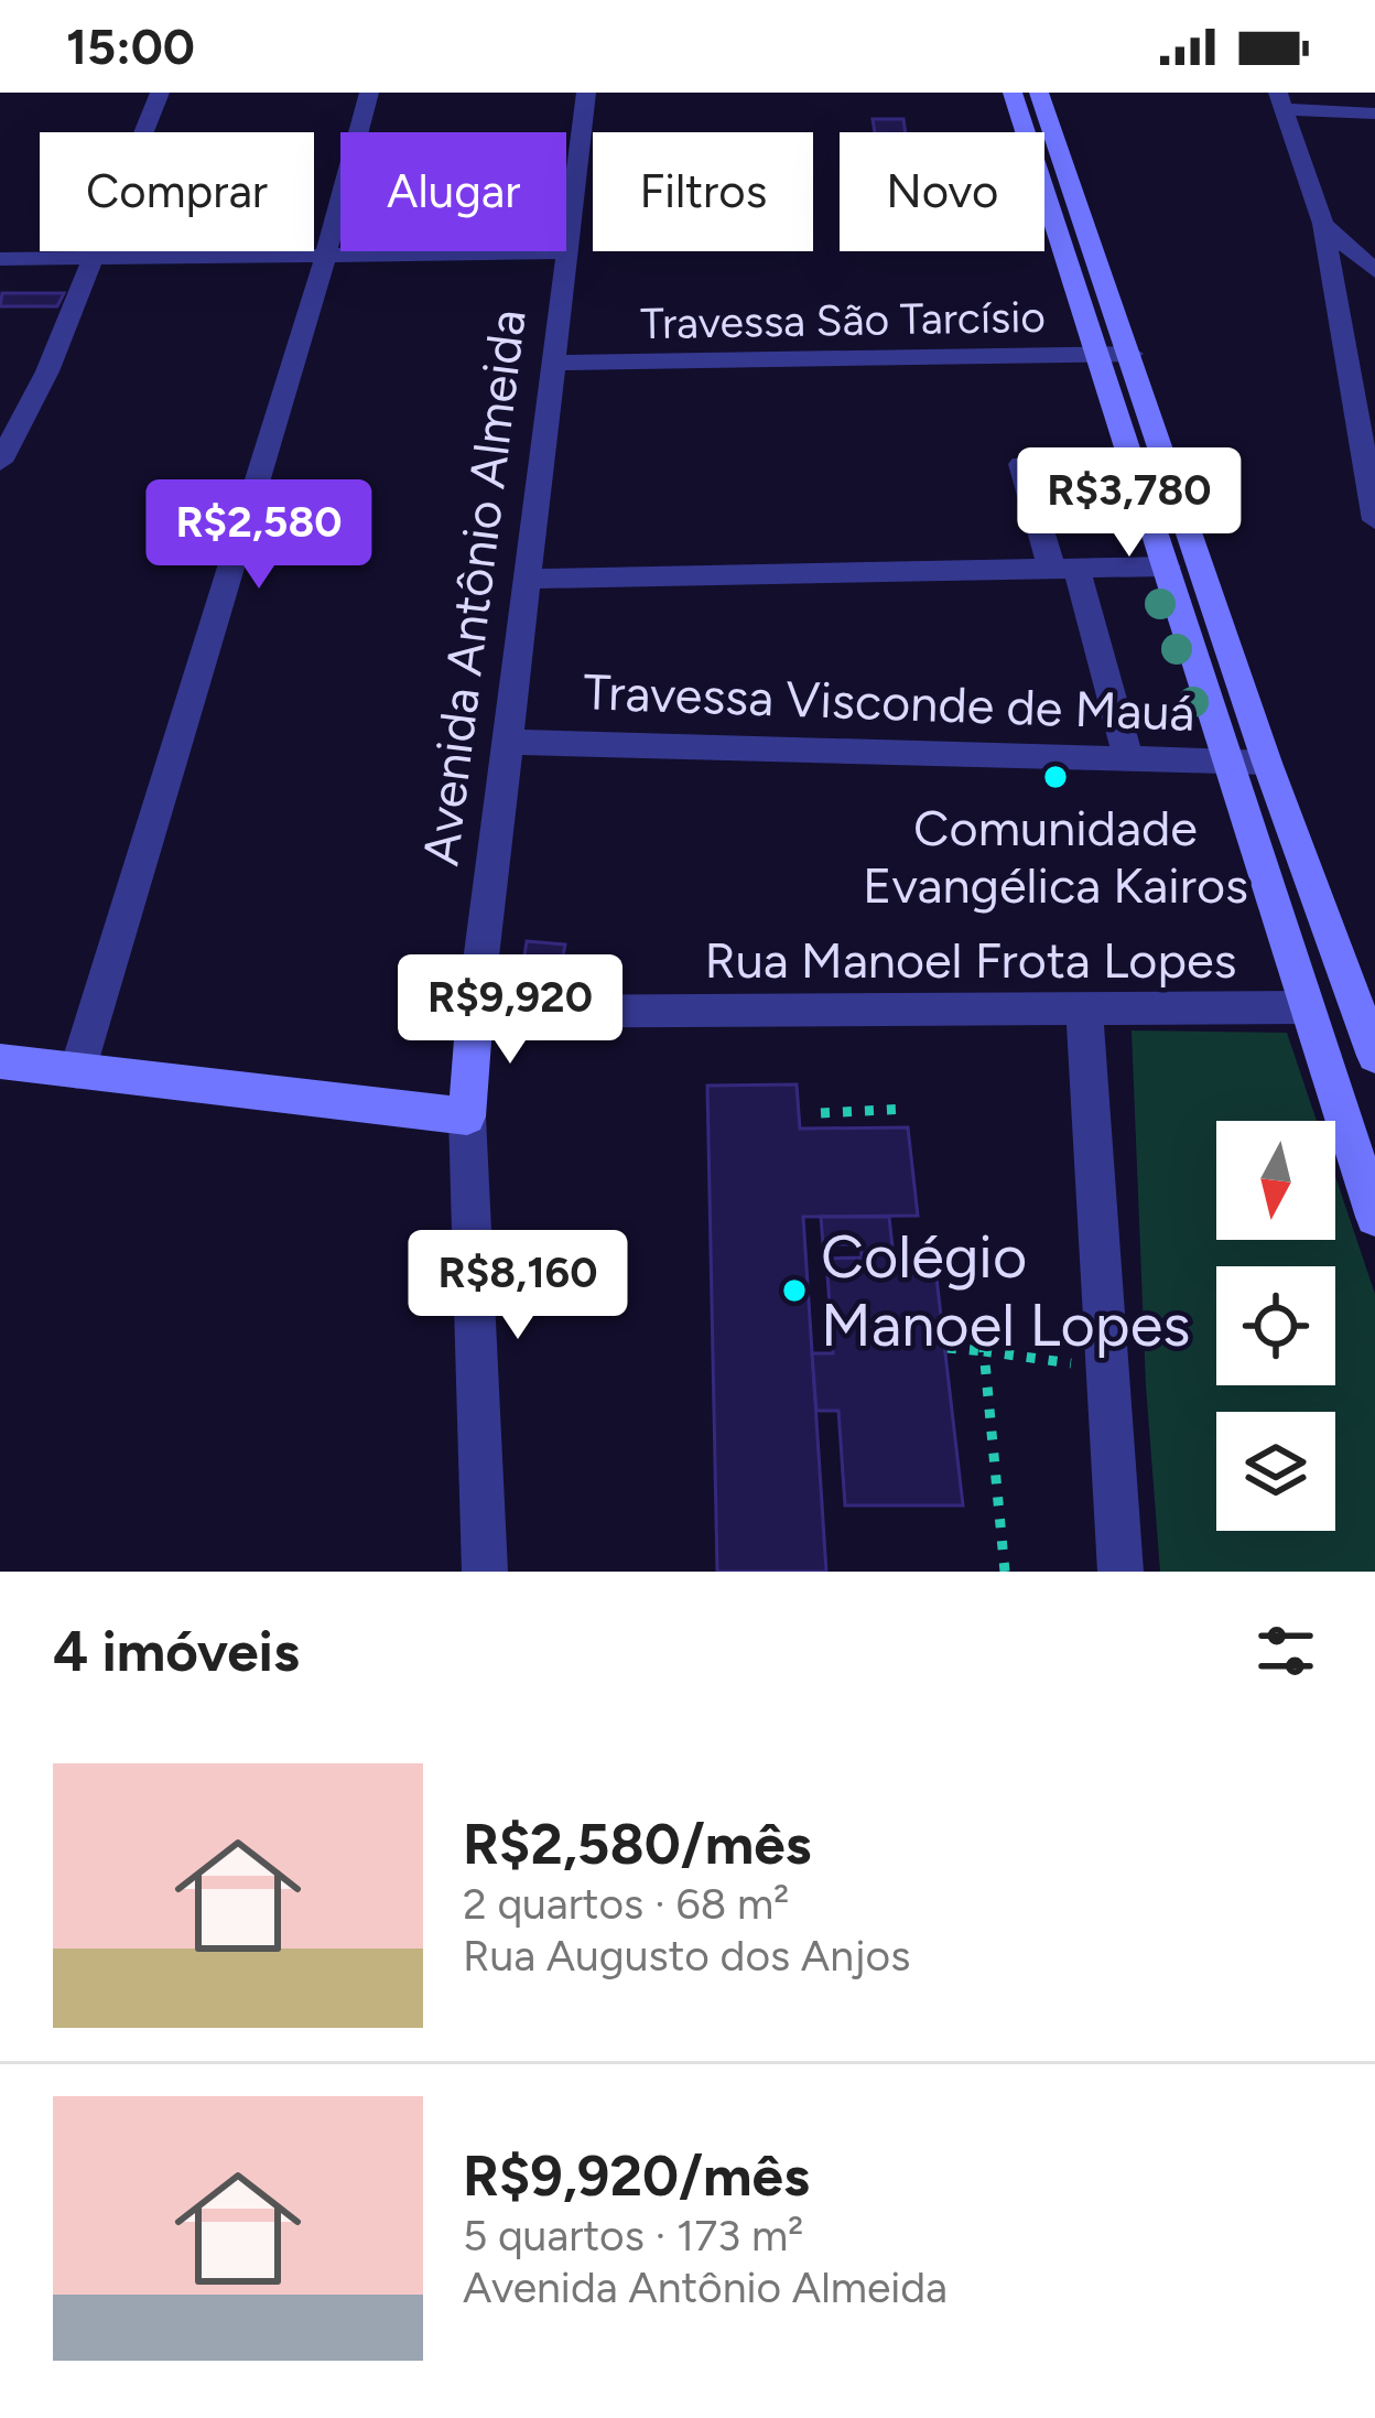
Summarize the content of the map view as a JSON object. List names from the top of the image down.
{
  "streets": {
    "main road": ["Avenida Antônio Almeida"],
    "street": ["Travessa São Tarcísio", "Travessa Visconde de Mauá", "Rua Manoel Frota Lopes"]
  },
  "crossings": [
    ["Travessa São Tarcísio", "Avenida Antônio Almeida"],
    ["Avenida Antônio Almeida", "Travessa Visconde de Mauá"],
    ["Avenida Antônio Almeida", "Rua Manoel Frota Lopes"]
  ],
  "places": ["Comunidade Evangélica Kairos", "Colégio Manoel Lopes"],
  "north": "bottom",
  "page": {
    "status": "15:00",
    "chip": [
      "Comprar",
      "Alugar",
      "Filtros",
      "Novo"
    ],
    "price": [
      "R$3,780",
      "R$2,580",
      "R$9,920",
      "R$8,160"
    ],
    "heading": "4 imóveis",
    "list": [
      {
        "name": "R$2,580/mês",
        "note": "2 quartos · 68 m² · Rua Augusto dos Anjos"
      },
      {
        "name": "R$9,920/mês",
        "note": "5 quartos · 173 m² · Avenida Antônio Almeida"
      }
    ]
  }
}
